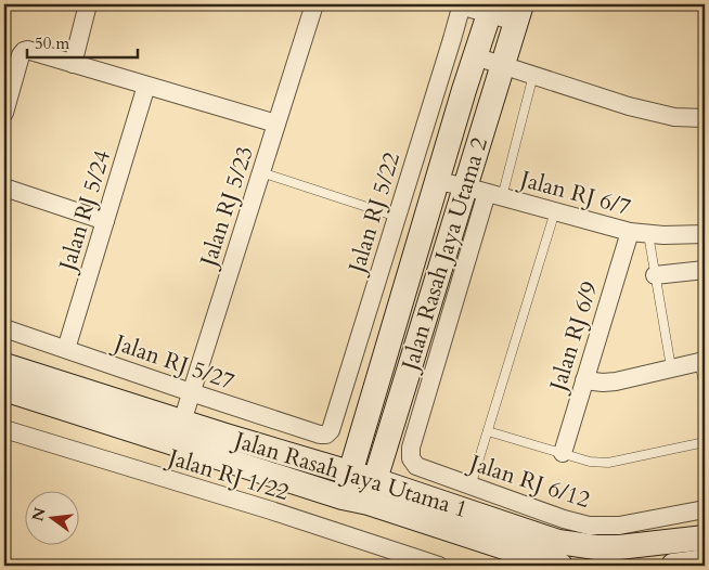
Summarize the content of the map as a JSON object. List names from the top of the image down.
{
  "streets": {
    "main road": ["Jalan Rasah Jaya Utama 2", "Jalan Rasah Jaya Utama 1"],
    "street": [
      "Jalan RJ 6/7",
      "Jalan RJ 5/23",
      "Jalan RJ 5/24",
      "Jalan RJ 5/22",
      "Jalan RJ 6/9",
      "Jalan RJ 5/27",
      "Jalan RJ 1/22",
      "Jalan RJ 6/12"
    ]
  },
  "crossings": [
    ["Jalan RJ 6/7", "Jalan Rasah Jaya Utama 2"],
    ["Jalan RJ 6/7", "Jalan RJ 6/9"],
    ["Jalan RJ 6/7", "Jalan RJ 6/12"],
    ["Jalan RJ 5/23", "Jalan RJ 5/27"],
    ["Jalan RJ 5/23", "Jalan Rasah Jaya Utama 1"],
    ["Jalan RJ 5/24", "Jalan RJ 5/27"],
    ["Jalan RJ 5/22", "Jalan RJ 5/27"],
    ["Jalan Rasah Jaya Utama 2", "Jalan Rasah Jaya Utama 1"],
    ["Jalan Rasah Jaya Utama 2", "Jalan RJ 6/12"]
  ],
  "scale_bar": "50 m",
  "north": "left"
}
